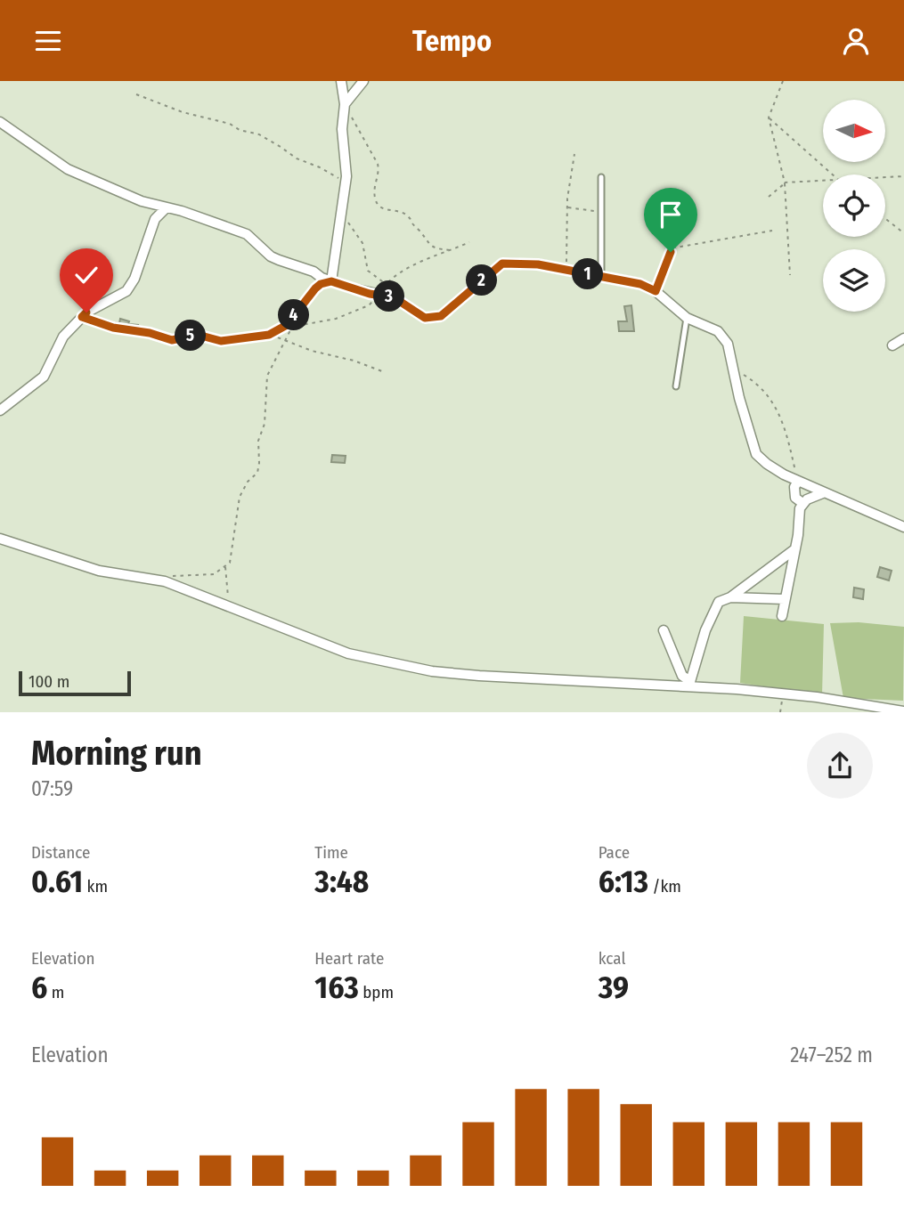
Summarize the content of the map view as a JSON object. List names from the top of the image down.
{
  "scale_bar": "100 m",
  "north": "right",
  "page": {
    "header": "Tempo",
    "pins": [
      "1",
      "2",
      "3",
      "4",
      "5"
    ],
    "scale": "100 m",
    "heading": ["Morning run", "07:59"],
    "stats": [
      ["Distance", "0.61 km"],
      ["Time", "3:48"],
      ["Pace", "6:13 /km"],
      ["Elevation", "6 m"],
      ["Heart rate", "163 bpm"],
      ["kcal", "39"]
    ],
    "chart": ["Elevation", "247–252 m"]
  }
}
